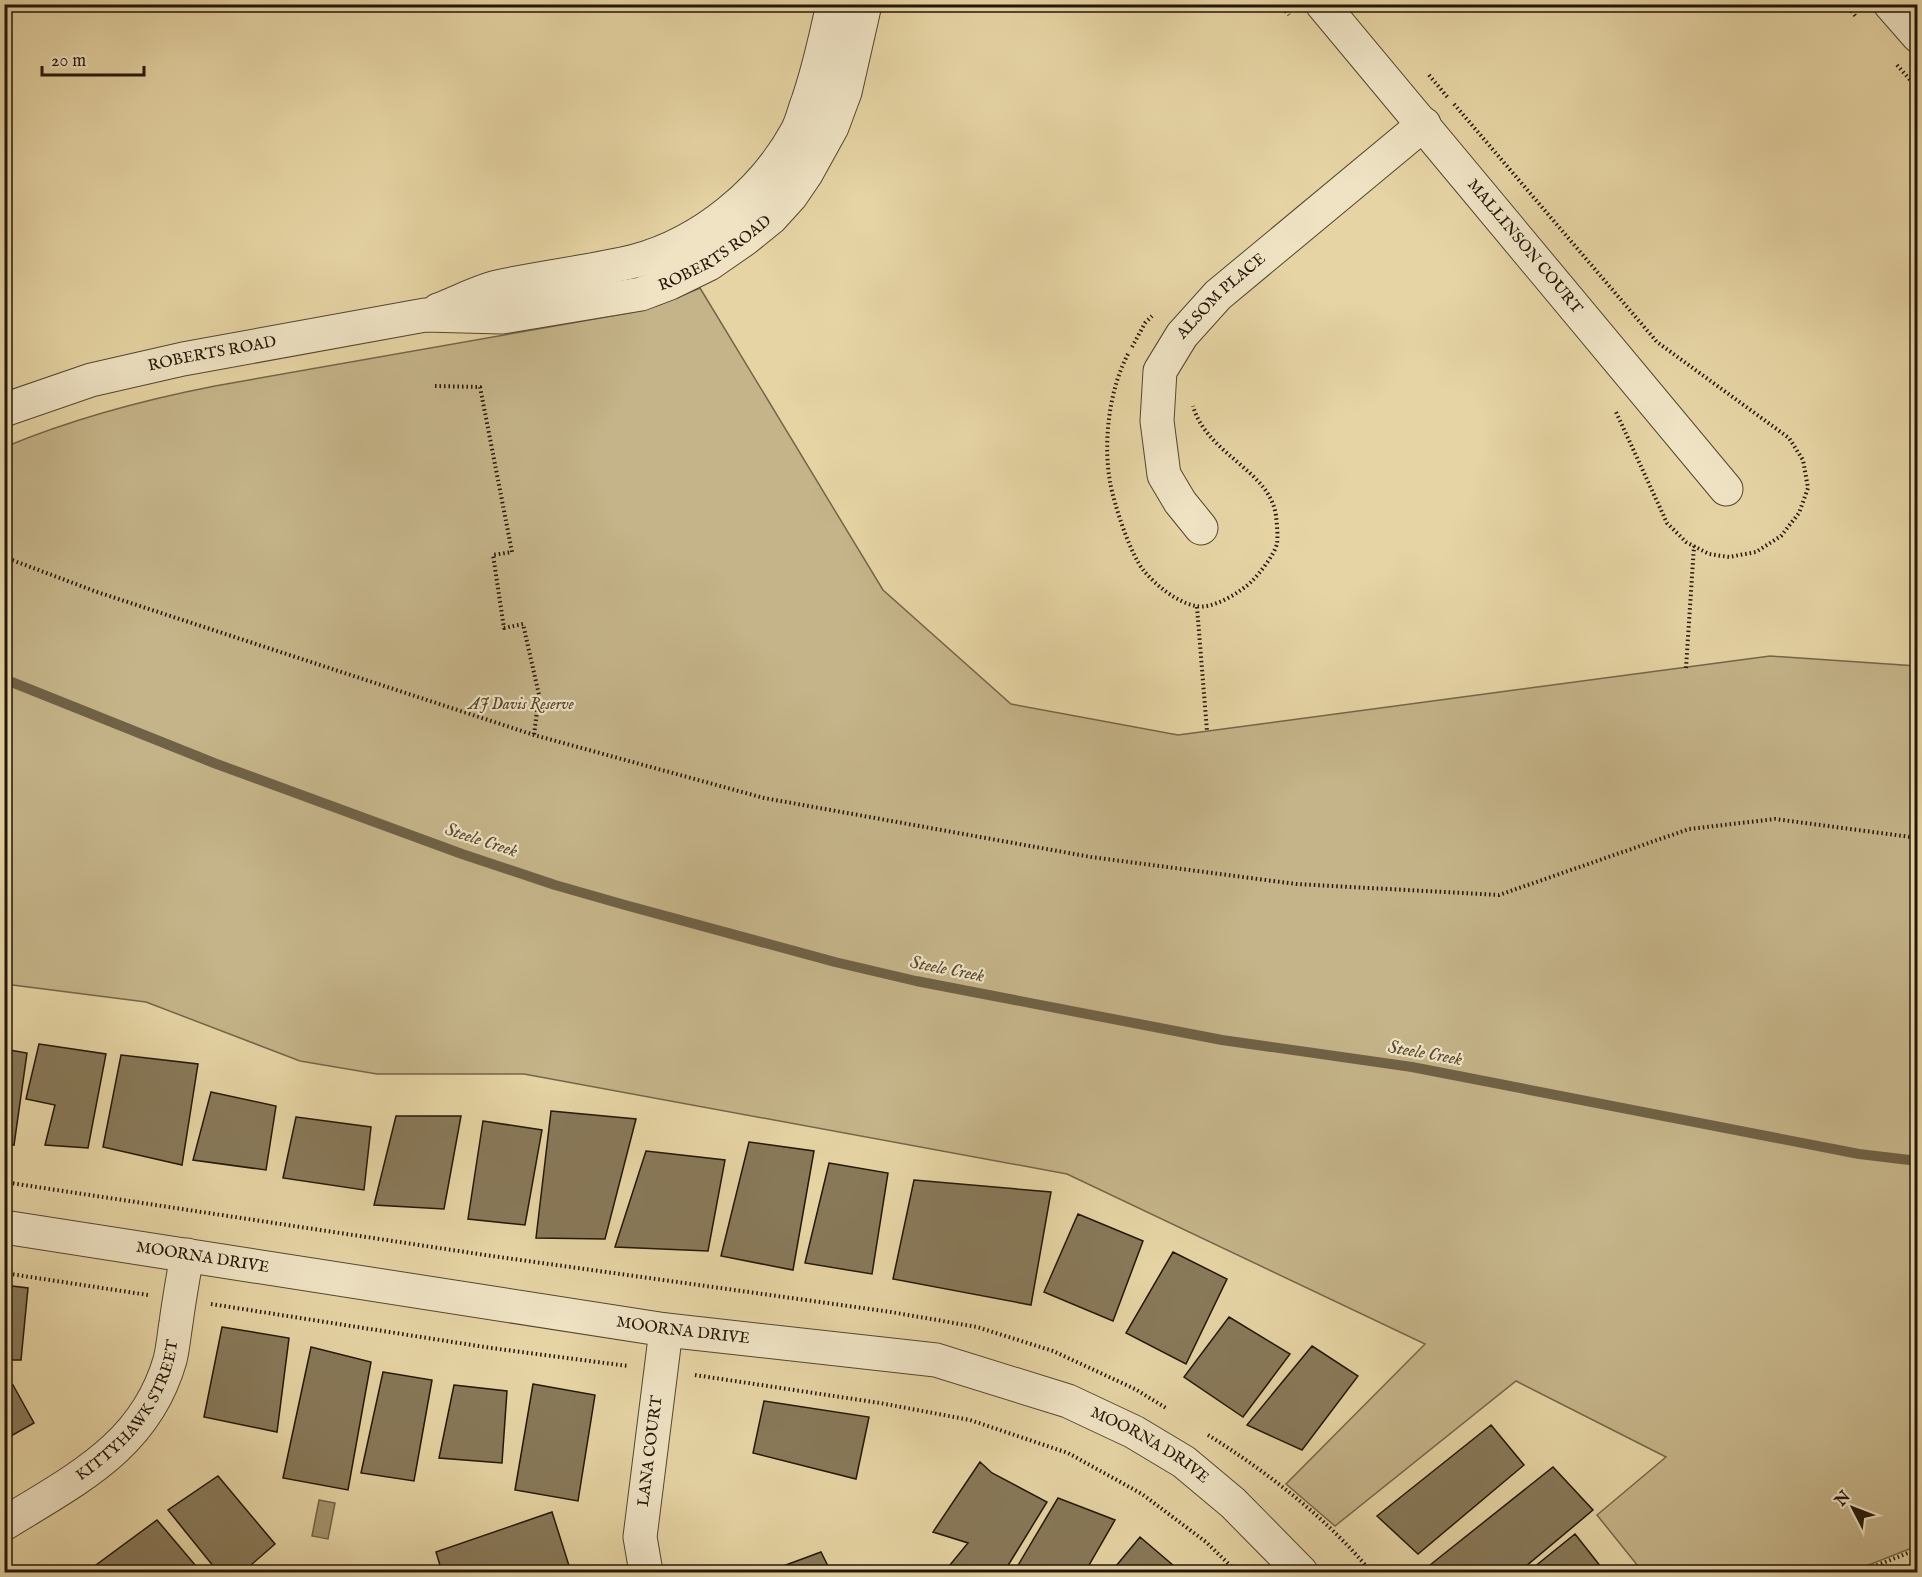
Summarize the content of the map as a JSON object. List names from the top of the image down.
{
  "streets": {
    "street": [
      "MALLINSON COURT",
      "ROBERTS ROAD",
      "ALSOM PLACE",
      "MOORNA DRIVE",
      "KITTYHAWK STREET",
      "LANA COURT"
    ]
  },
  "crossings": [
    ["MALLINSON COURT", "ALSOM PLACE"],
    ["MOORNA DRIVE", "KITTYHAWK STREET"],
    ["MOORNA DRIVE", "LANA COURT"]
  ],
  "water": ["Steele Creek"],
  "parks": ["AJ Davis Reserve"],
  "scale_bar": "20 m",
  "north": "top left"
}
